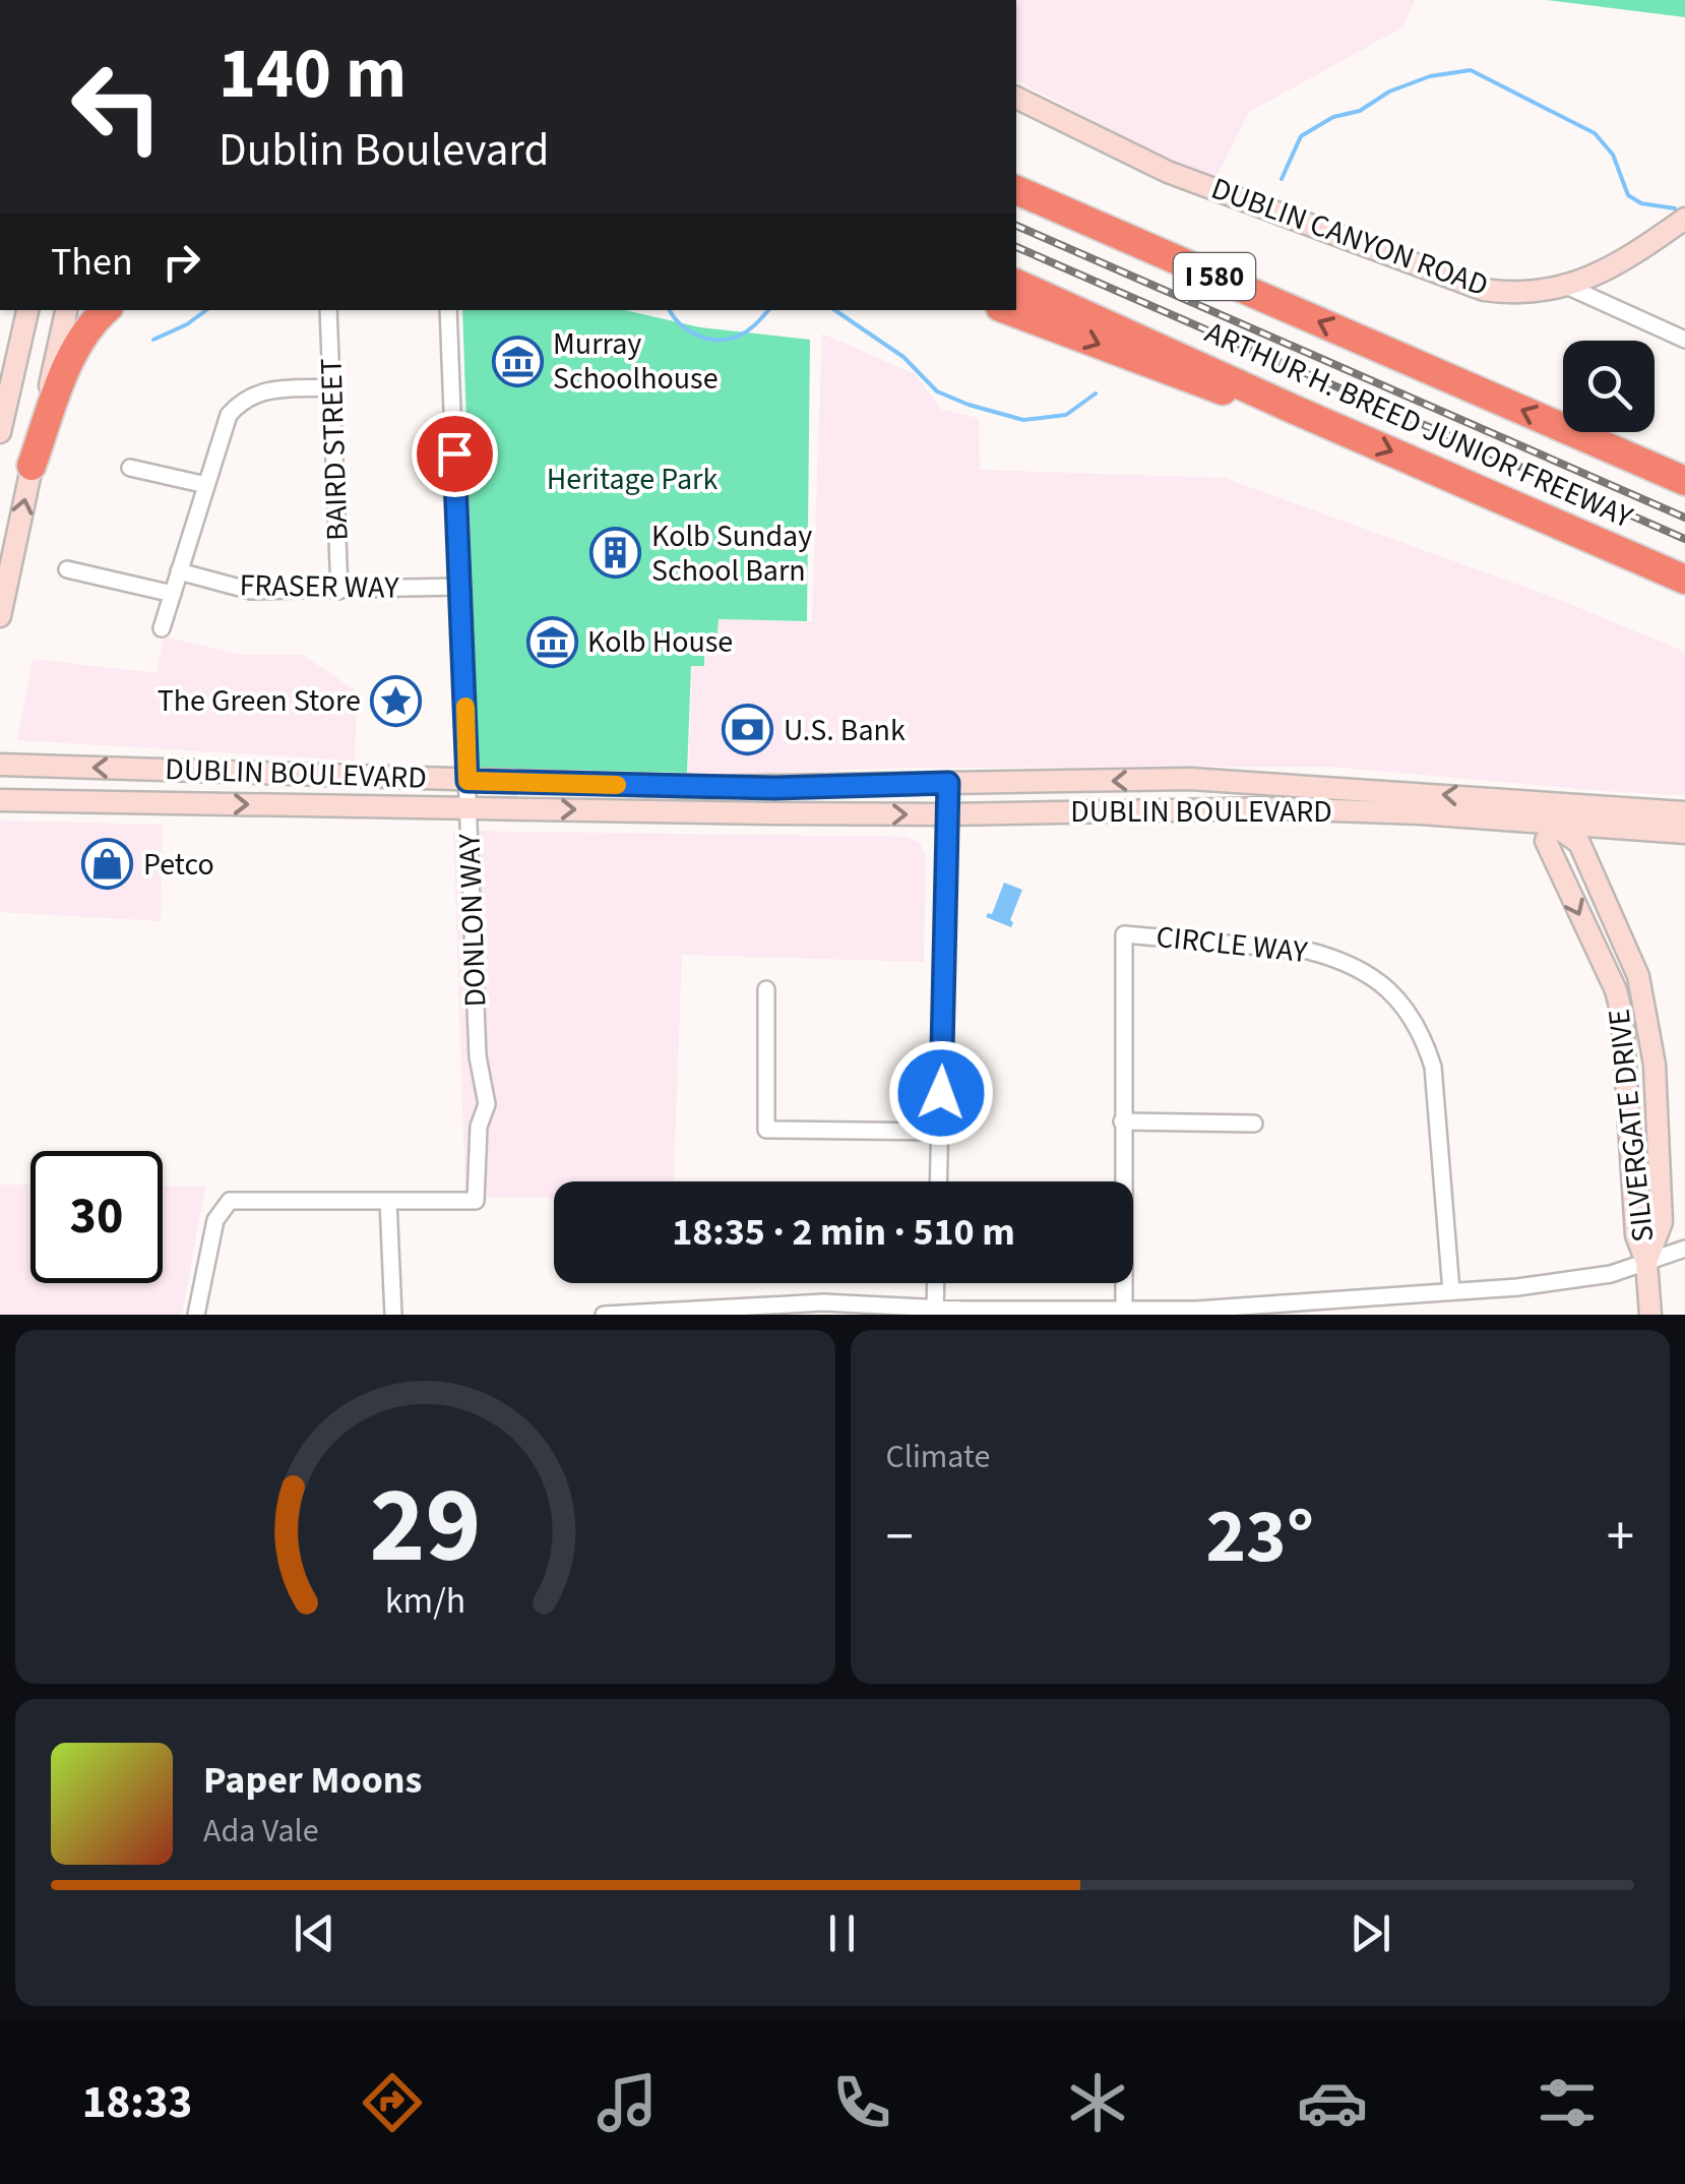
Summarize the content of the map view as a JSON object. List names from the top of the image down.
{
  "streets": {
    "highway": ["I 580", "ARTHUR H. BREED JUNIOR FREEWAY"],
    "street": [
      "DUBLIN CANYON ROAD",
      "BAIRD STREET",
      "FRASER WAY",
      "DUBLIN BOULEVARD",
      "DONLON WAY",
      "CIRCLE WAY",
      "SILVERGATE DRIVE"
    ]
  },
  "crossings": [
    ["BAIRD STREET", "FRASER WAY"],
    ["FRASER WAY", "DONLON WAY"],
    ["DUBLIN BOULEVARD", "DONLON WAY"],
    ["DUBLIN BOULEVARD", "SILVERGATE DRIVE"]
  ],
  "parks": ["Heritage Park"],
  "places": {
    "museum": ["Murray Schoolhouse", "Kolb House"],
    "building": ["Kolb Sunday School Barn"],
    "place": ["The Green Store"],
    "bank": ["U.S. Bank"],
    "shop": ["Petco"]
  },
  "page": {
    "turn": ["140 m", "Dublin Boulevard"],
    "then": "Then",
    "limit": "30",
    "trip": "18:35 · 2 min · 510 m",
    "tile": "Climate",
    "heat": ["−", "23°", "+"],
    "song": ["Paper Moons", "Ada Vale"],
    "tabs": "18:33",
    "gauge": ["29", "km/h"]
  }
}
